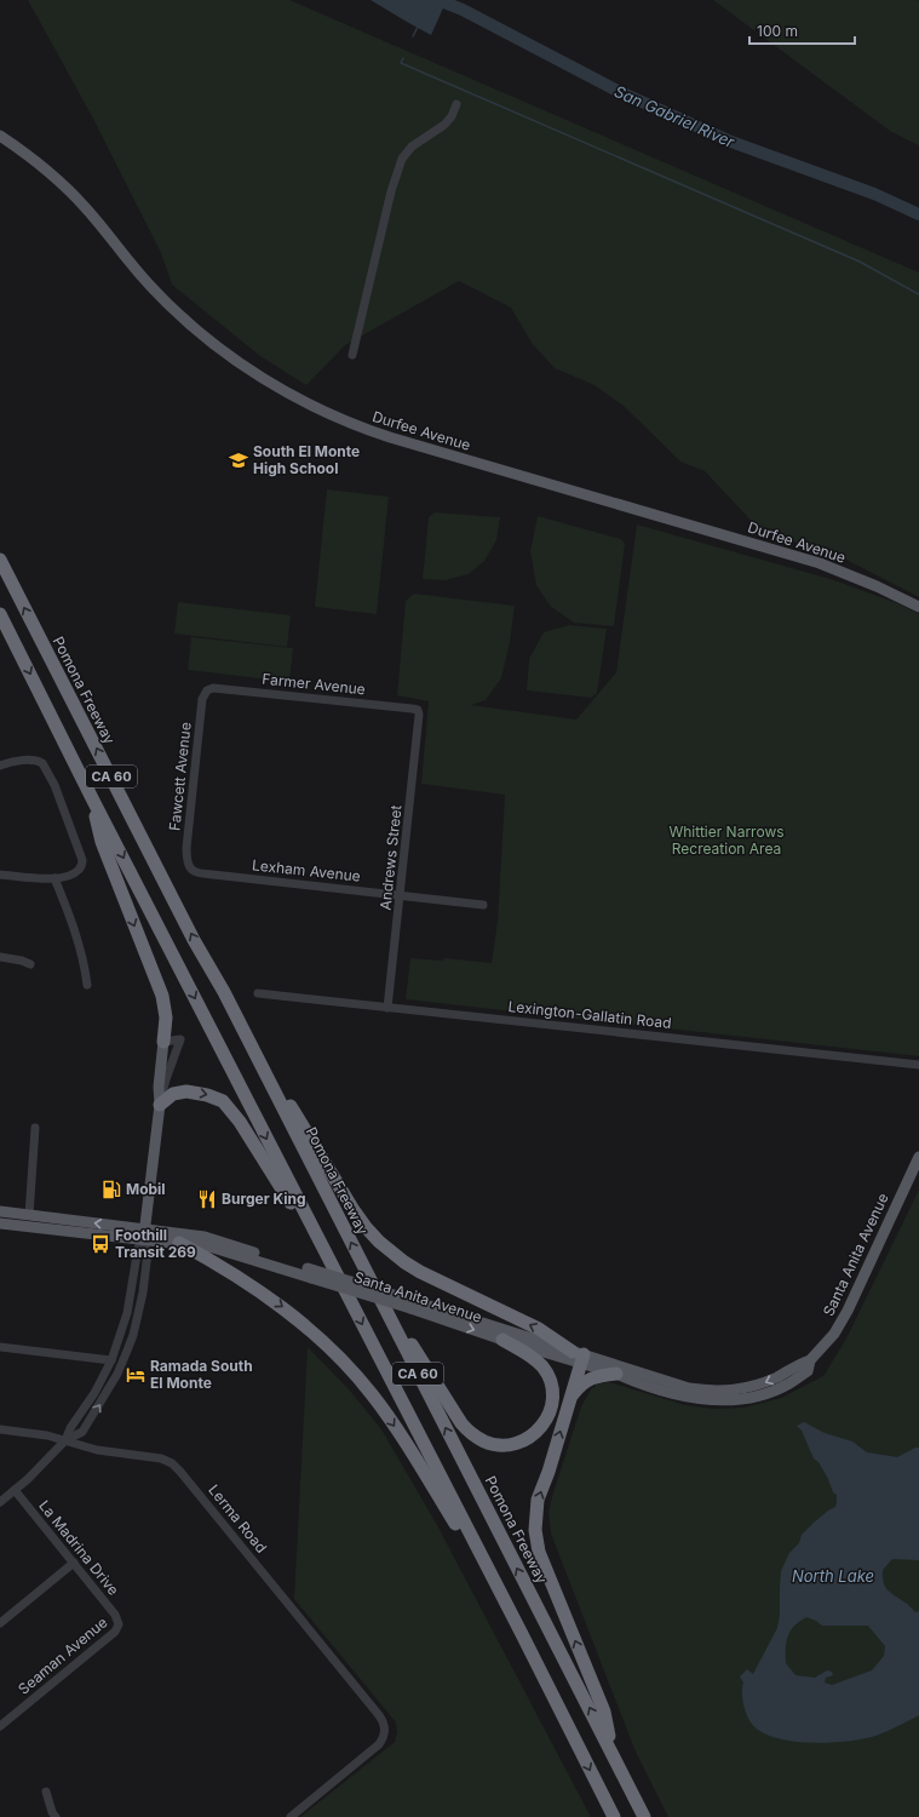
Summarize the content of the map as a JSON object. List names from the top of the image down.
{
  "streets": {
    "highway": ["Pomona Freeway", "CA 60"],
    "main road": ["Durfee Avenue", "Santa Anita Avenue"],
    "street": [
      "Farmer Avenue",
      "Fawcett Avenue",
      "Andrews Street",
      "Lexham Avenue",
      "Lexington-Gallatin Road",
      "Lerma Road",
      "La Madrina Drive",
      "Seaman Avenue"
    ]
  },
  "crossings": [
    ["Farmer Avenue", "Fawcett Avenue"],
    ["Farmer Avenue", "Andrews Street"],
    ["Fawcett Avenue", "Lexham Avenue"],
    ["Andrews Street", "Lexham Avenue"],
    ["Andrews Street", "Lexington-Gallatin Road"],
    ["La Madrina Drive", "Seaman Avenue"]
  ],
  "water": ["San Gabriel River", "North Lake"],
  "parks": ["Whittier Narrows Recreation Area"],
  "places": {
    "school or university": ["South El Monte High School"],
    "fuel station": ["Mobil"],
    "restaurant": ["Burger King"],
    "bus stop": ["Foothill Transit 269"],
    "hotel": ["Ramada South El Monte"]
  },
  "scale_bar": "100 m"
}
